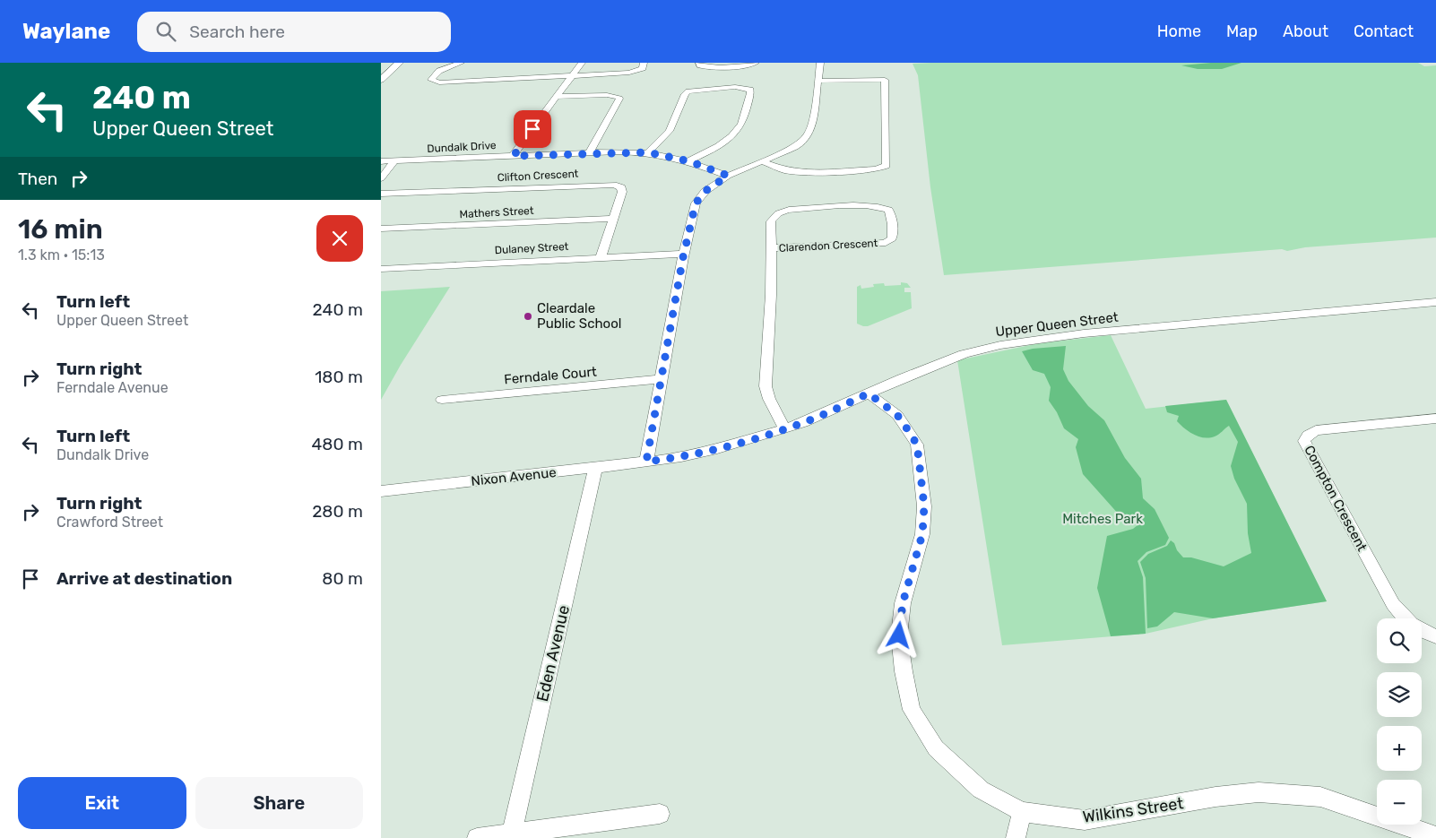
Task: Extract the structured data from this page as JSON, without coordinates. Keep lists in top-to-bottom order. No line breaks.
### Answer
{"streets":{"street":["Dundalk Drive","Clifton Crescent","Mathers Street","Clarendon Crescent","Dulaney Street","Upper Queen Street","Ferndale Court","Nixon Avenue","Compton Crescent","Eden Avenue","Wilkins Street"]},"crossings":[["Clifton Crescent","Mathers Street"],["Clifton Crescent","Dulaney Street"],["Clarendon Crescent","Upper Queen Street"],["Upper Queen Street","Nixon Avenue"],["Upper Queen Street","Wilkins Street"],["Nixon Avenue","Eden Avenue"]],"parks":["Mitches Park"],"places":["Cleardale Public School"],"page":{"header":"Waylane","search":"Search here","nav":["Home","Map","About","Contact"],"turn":["240 m","Upper Queen Street"],"then":"Then","heading":["16 min","1.3 km · 15:13"],"list":[{"name":"Turn left","note":"Upper Queen Street","value":"240 m"},{"name":"Turn right","note":"Ferndale Avenue","value":"180 m"},{"name":"Turn left","note":"Dundalk Drive","value":"480 m"},{"name":"Turn right","note":"Crawford Street","value":"280 m"},{"name":"Arrive at destination","value":"80 m"}],"map_buttons":["+","−"],"buttons":["Exit","Share"]}}
